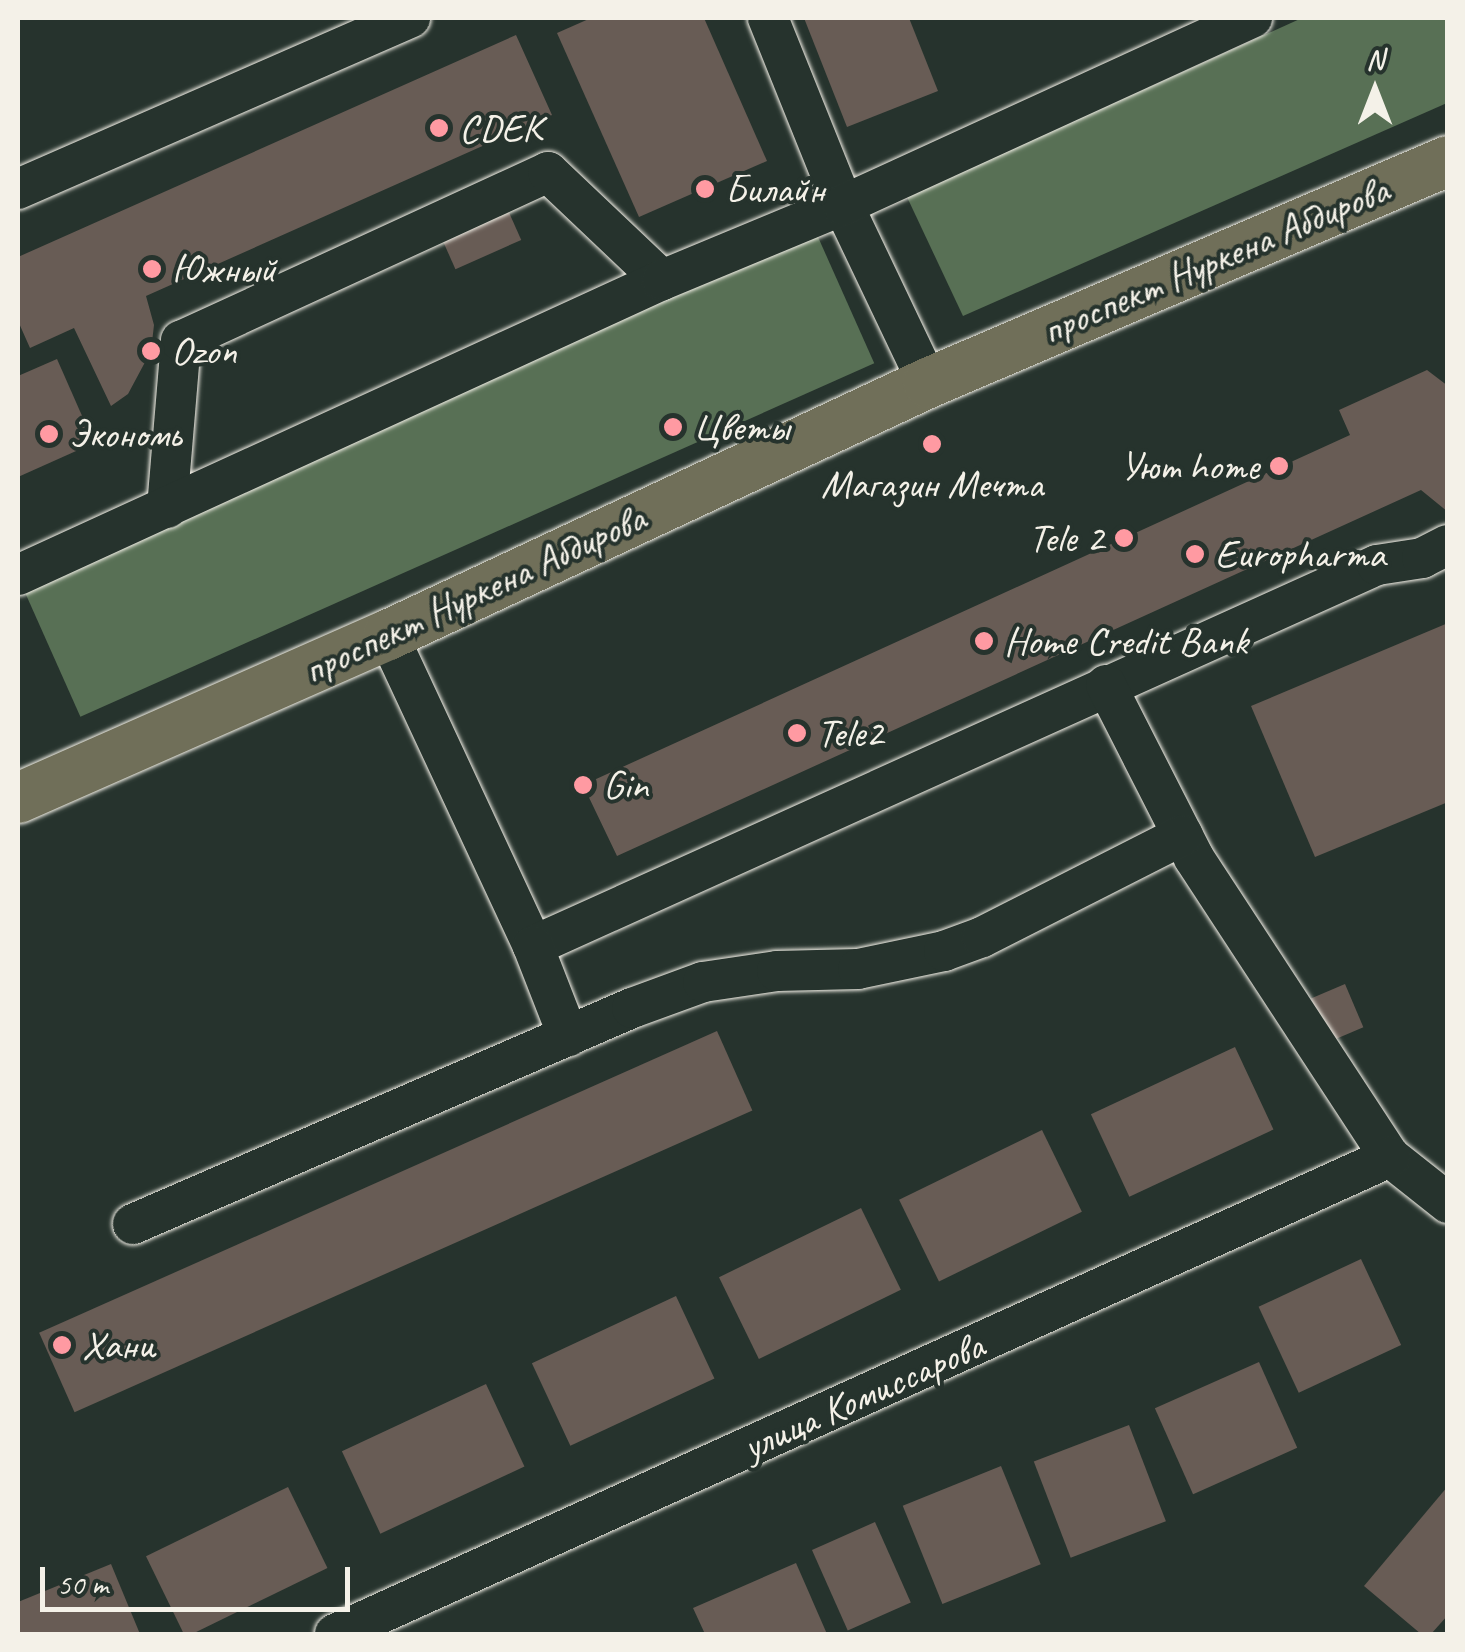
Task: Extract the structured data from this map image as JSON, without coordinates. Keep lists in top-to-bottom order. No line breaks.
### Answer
{"streets":{"main road":["проспект Нуркена Абдирова"],"street":["улица Комиссарова"]},"places":["CDEK","Билайн","Южный","Ozon","Цветы","Экономь","Магазин Мечта","Уют home","Tele 2","Europharma","Home Credit Bank","Tele2","Gin","Хани"],"scale_bar":"50 m","north":"top"}
